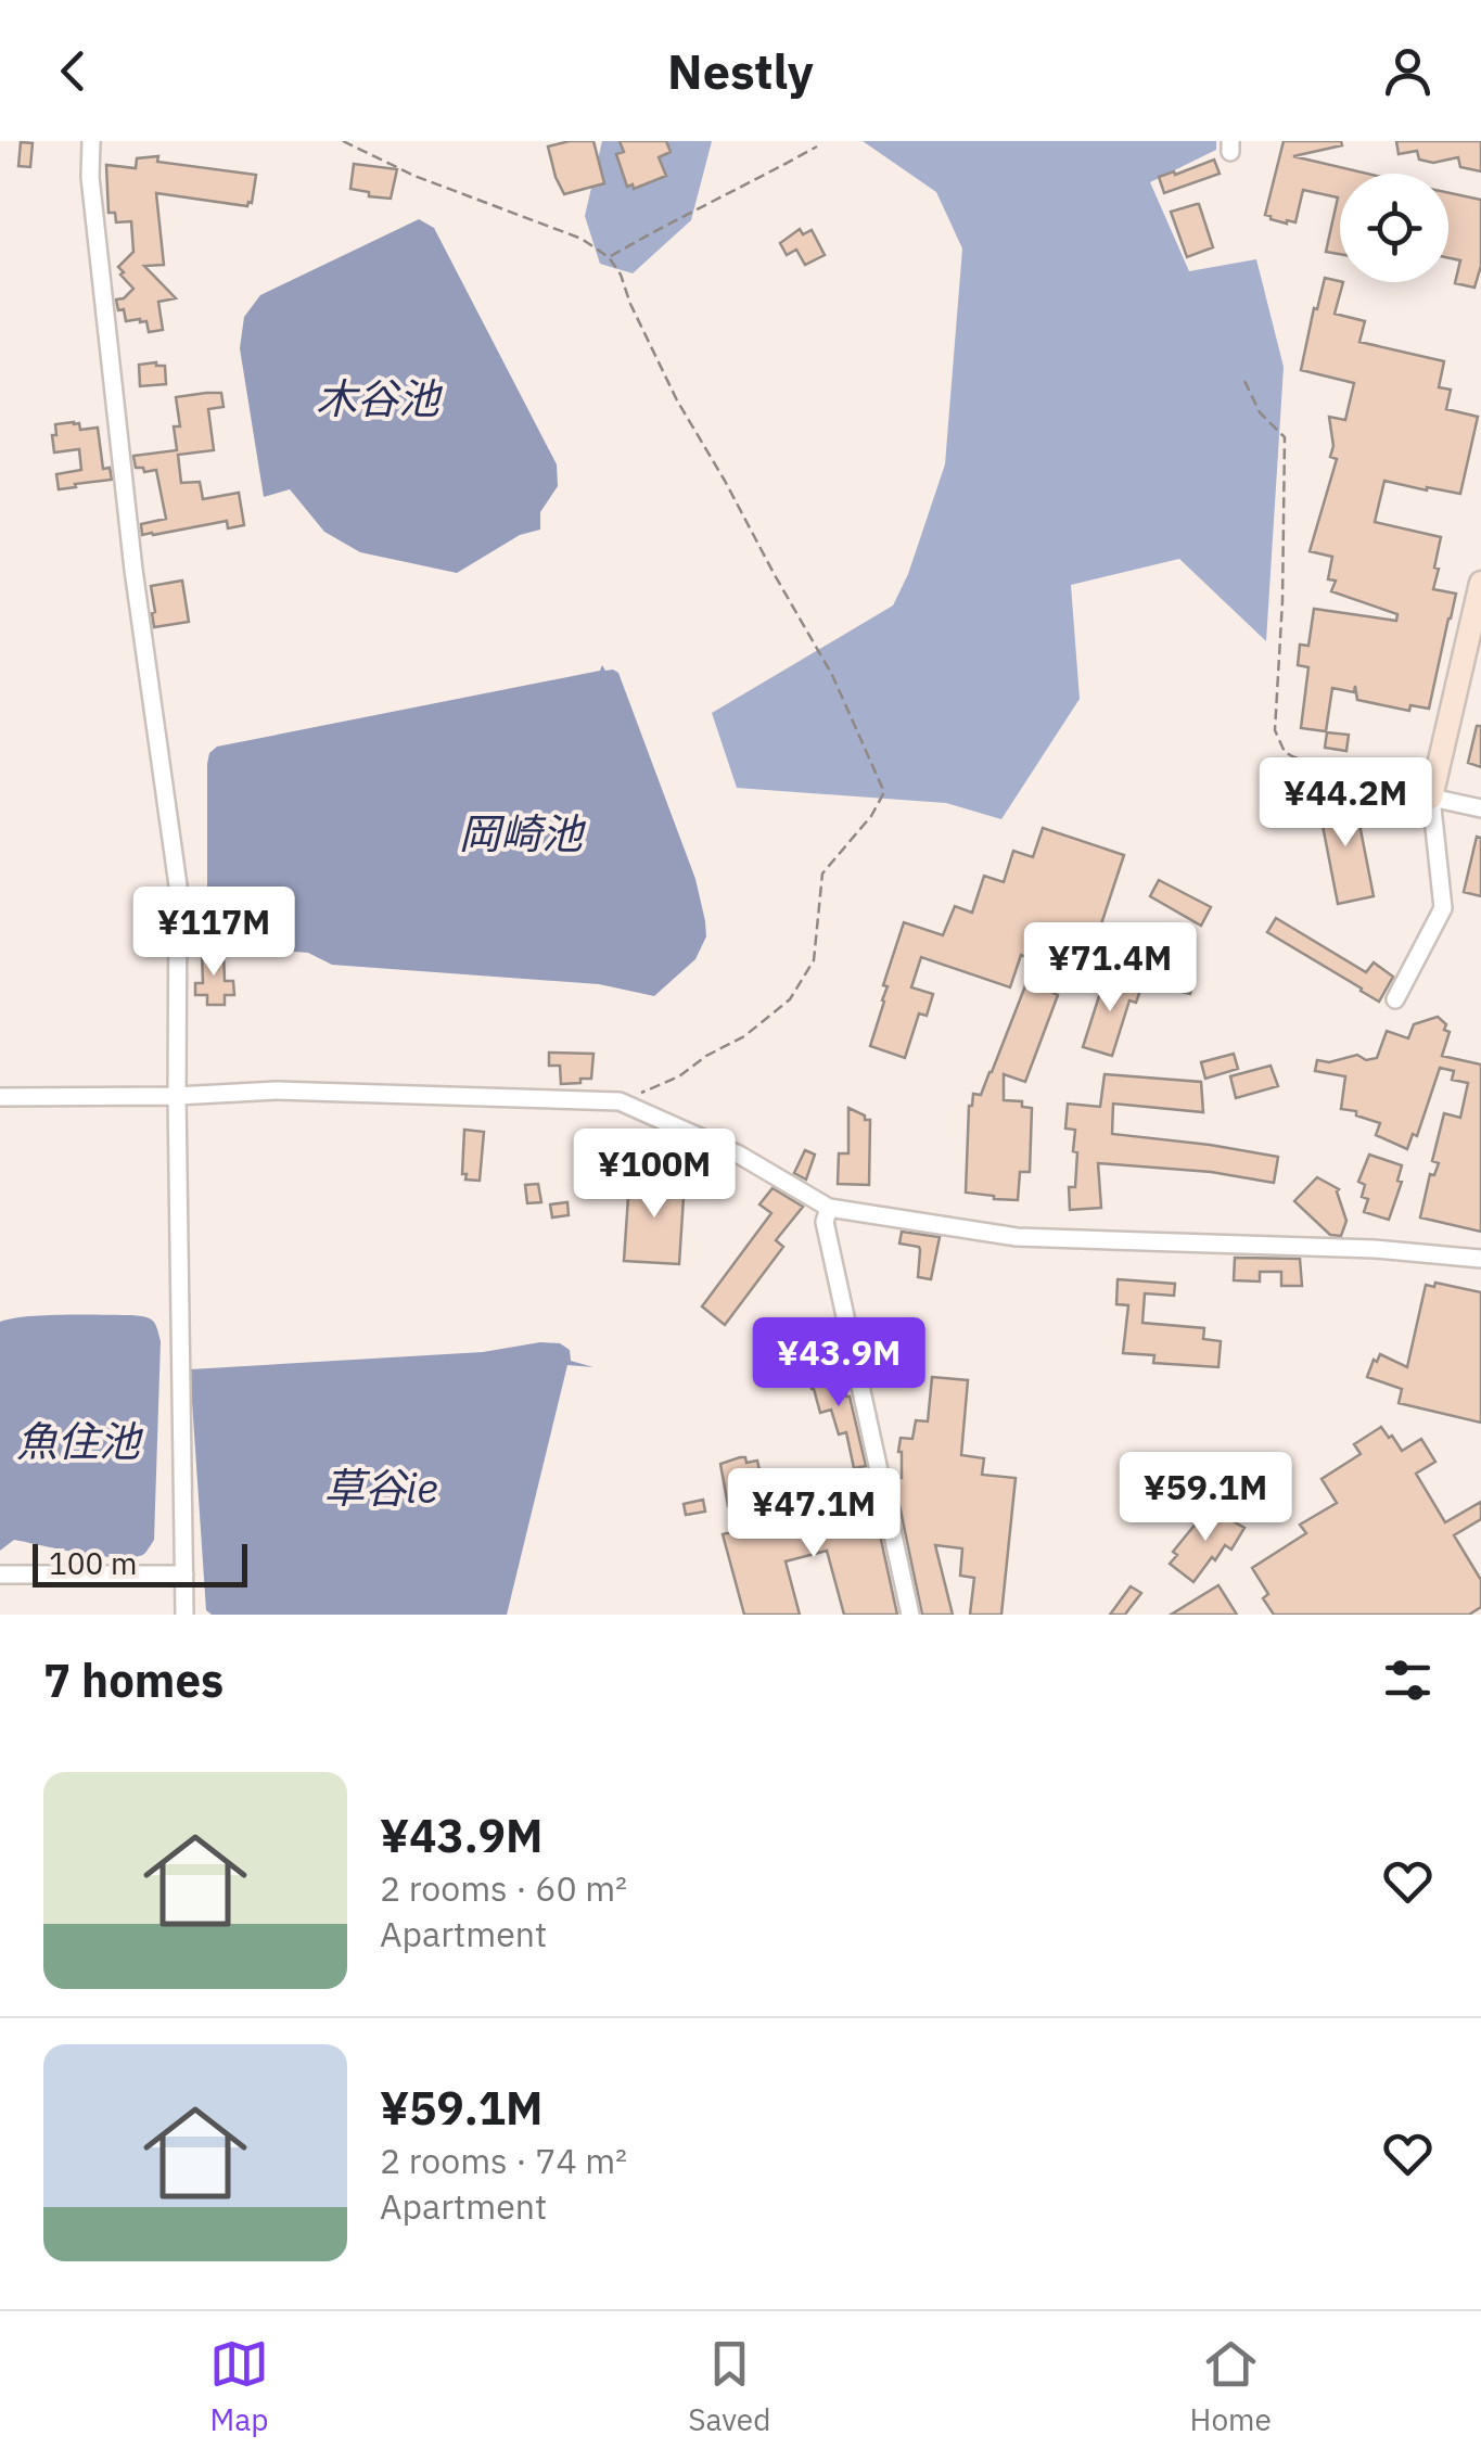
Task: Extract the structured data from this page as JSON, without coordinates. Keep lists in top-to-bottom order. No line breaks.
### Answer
{"water":["木谷池","岡崎池","魚住池","草谷ie"],"scale_bar":"100 m","page":{"header":"Nestly","price":["¥44.2M","¥117M","¥71.4M","¥100M","¥43.9M","¥59.1M","¥47.1M"],"scale":"100 m","heading":"7 homes","list":[{"name":"¥43.9M","note":"2 rooms · 60 m² · Apartment"},{"name":"¥59.1M","note":"2 rooms · 74 m² · Apartment"}],"tabs":["Map","Saved","Home"]}}
